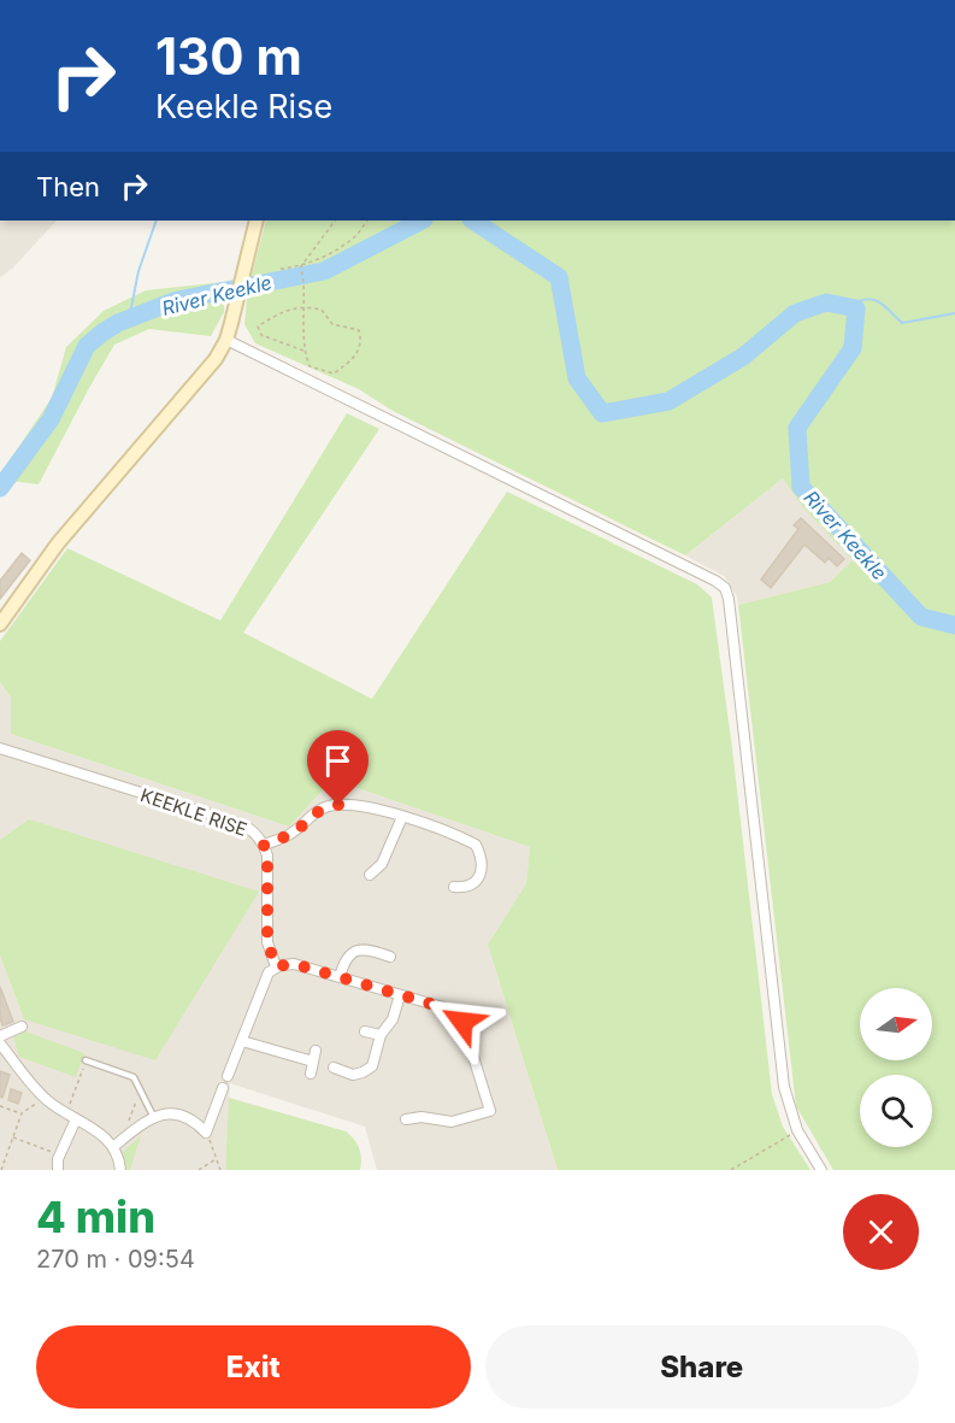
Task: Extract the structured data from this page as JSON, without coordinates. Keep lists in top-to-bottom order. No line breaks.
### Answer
{"streets":{"street":["KEEKLE RISE"]},"water":["River Keekle"],"north":"right","page":{"turn":["130 m","Keekle Rise"],"then":"Then","heading":["4 min","270 m · 09:54"],"buttons":["Exit","Share"]}}
